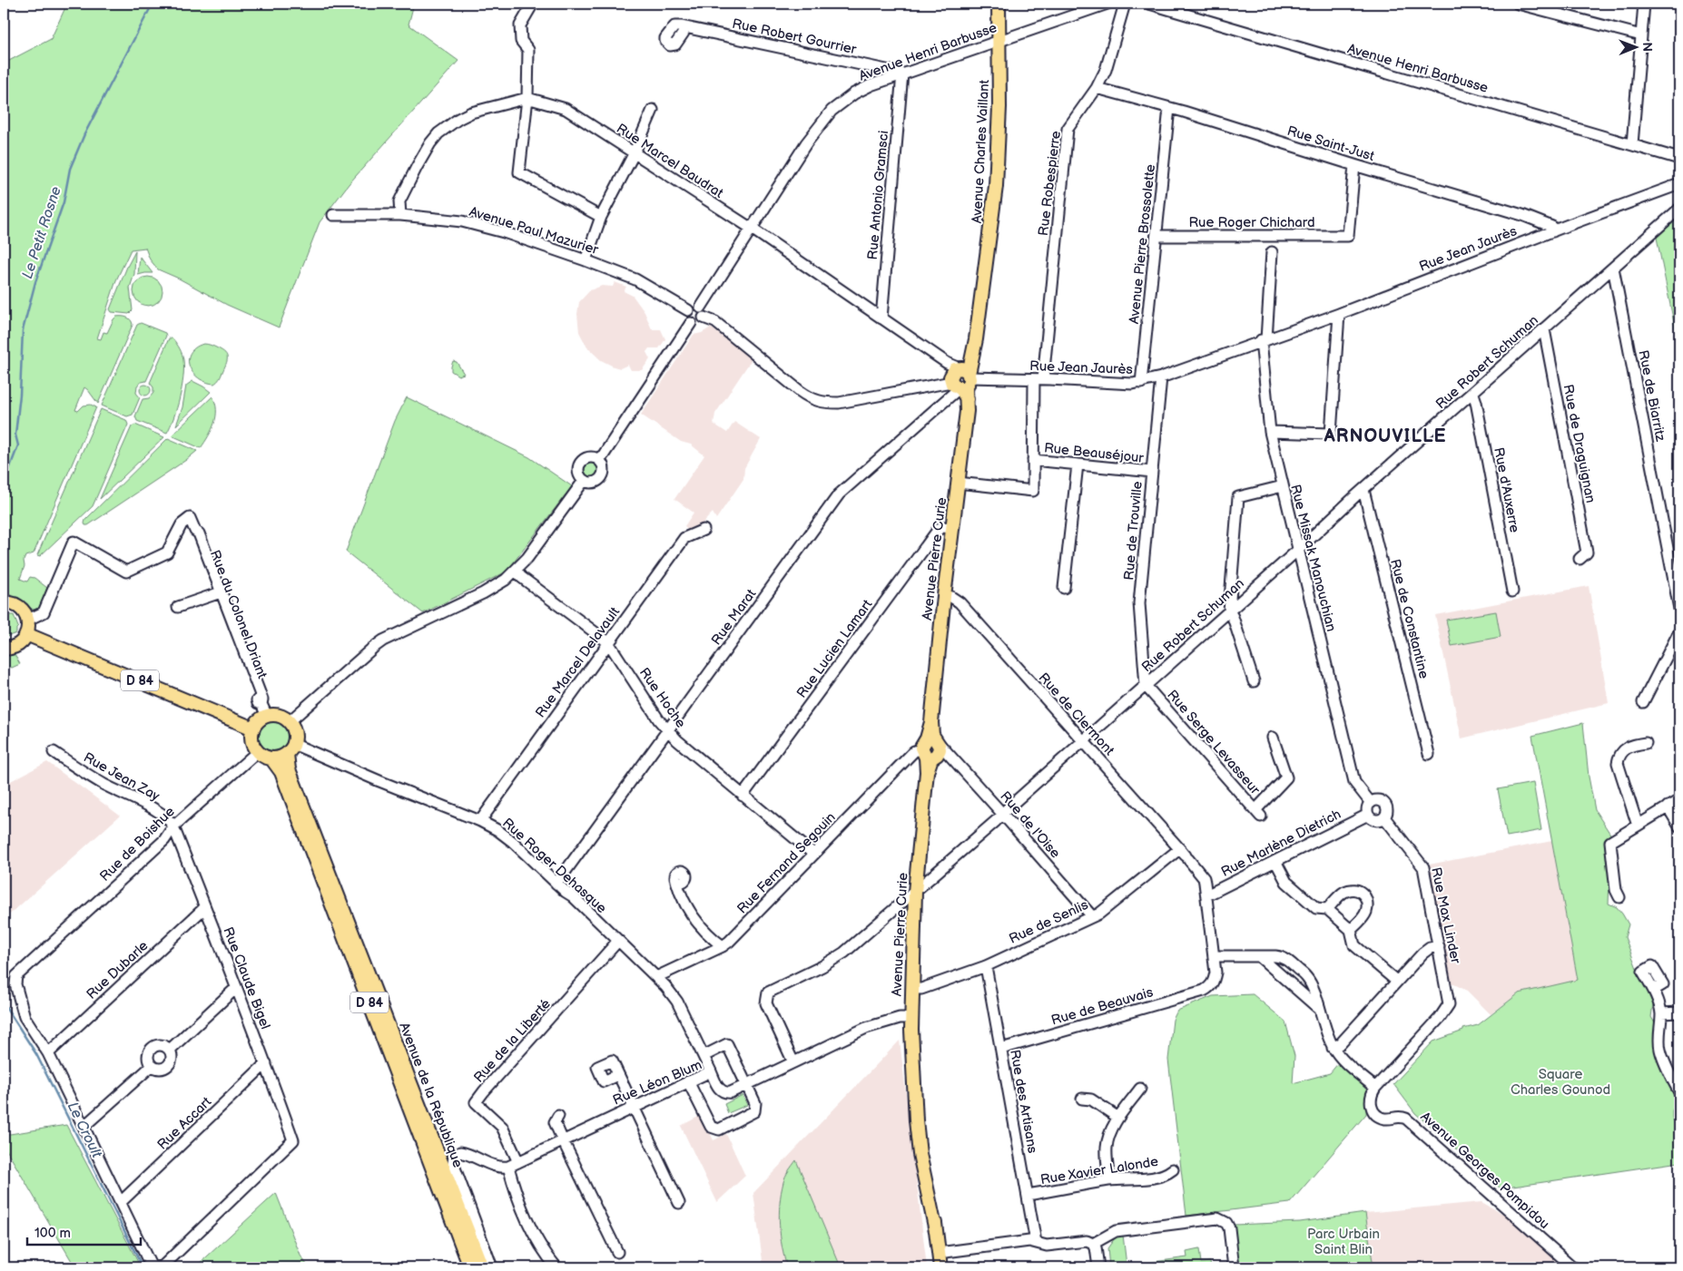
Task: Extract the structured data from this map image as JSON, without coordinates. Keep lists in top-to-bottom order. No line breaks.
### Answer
{"streets":{"main road":["Avenue Charles Vaillant","Avenue Pierre Curie","D 84","Avenue de la République"],"street":["Rue Robert Gourrier","Avenue Henri Barbusse","Rue Saint-Just","Rue Marcel Baudrat","Rue Robespierre","Rue Antonio Gramsci","Rue Roger Chichard","Avenue Paul Mazurier","Avenue Pierre Brossolette","Rue Jean Jaurès","Rue Robert Schuman","Rue de Biarritz","Rue de Draguignan","Rue Beauséjour","Rue d'Auxerre","Rue de Trouville","Rue Missak Manouchian","Rue du Colonel Driant","Rue Marat","Rue de Constantine","Rue Lucien Lamart","Rue Marcel Delavault","Rue Hoche","Rue de Clermont","Rue Serge Levasseur","Rue Jean Zay","Rue de l'Oise","Rue Marlène Dietrich","Rue de Boishue","Rue Fernand Segouin","Rue Roger Dehasque","Rue Max Linder","Rue de Senlis","Rue Dubarle","Rue Claude Bigel","Rue de Beauvais","Rue de la Liberté","Rue Léon Blum","Rue des Artisans","Rue Accart","Rue Xavier Lalonde","Avenue Georges Pompidou"]},"crossings":[["Rue Robert Gourrier","Avenue Henri Barbusse"],["Rue Robert Gourrier","Rue Antonio Gramsci"],["Avenue Henri Barbusse","Avenue Charles Vaillant"],["Avenue Henri Barbusse","Rue Marcel Baudrat"],["Avenue Henri Barbusse","Rue Antonio Gramsci"],["Avenue Henri Barbusse","Avenue Paul Mazurier"],["Avenue Henri Barbusse","Rue Jean Jaurès"],["Rue Saint-Just","Rue Robespierre"],["Rue Saint-Just","Rue Roger Chichard"],["Rue Saint-Just","Avenue Pierre Brossolette"],["Rue Saint-Just","Rue Jean Jaurès"],["Avenue Charles Vaillant","Rue Marcel Baudrat"],["Avenue Charles Vaillant","Rue Jean Jaurès"],["Avenue Charles Vaillant","Avenue Pierre Curie"],["Avenue Charles Vaillant","Rue Marat"],["Rue Marcel Baudrat","Rue Antonio Gramsci"],["Rue Marcel Baudrat","Rue Jean Jaurès"],["Rue Marcel Baudrat","Avenue Pierre Curie"],["Rue Marcel Baudrat","Rue Marat"],["Rue Robespierre","Rue Jean Jaurès"],["Rue Robespierre","Rue Beauséjour"],["Rue Robespierre","Avenue Pierre Curie"],["Rue Roger Chichard","Avenue Pierre Brossolette"],["Avenue Paul Mazurier","Rue Jean Jaurès"],["Avenue Pierre Brossolette","Rue Jean Jaurès"],["Rue Jean Jaurès","Rue de Trouville"],["Rue Jean Jaurès","Rue Missak Manouchian"],["Rue Jean Jaurès","Avenue Pierre Curie"],["Rue Jean Jaurès","Rue Marat"],["Rue Robert Schuman","Rue de Biarritz"],["Rue Robert Schuman","Rue de Draguignan"],["Rue Robert Schuman","Rue d'Auxerre"],["Rue Robert Schuman","Rue de Trouville"],["Rue Robert Schuman","Rue Missak Manouchian"],["Rue Robert Schuman","Avenue Pierre Curie"],["Rue Robert Schuman","Rue de Constantine"],["Rue Robert Schuman","Rue de Clermont"],["Rue Robert Schuman","Rue Serge Levasseur"],["Rue Robert Schuman","Rue de l'Oise"],["Rue Robert Schuman","Rue Léon Blum"],["Rue Beauséjour","Rue de Trouville"],["Rue de Trouville","Rue Serge Levasseur"],["Rue Missak Manouchian","Rue Marlène Dietrich"],["Rue Missak Manouchian","Rue Max Linder"],["Avenue Pierre Curie","Rue Marat"],["Avenue Pierre Curie","Rue Lucien Lamart"],["Avenue Pierre Curie","Rue de Clermont"],["Avenue Pierre Curie","Rue de l'Oise"],["Avenue Pierre Curie","Rue Fernand Segouin"],["Avenue Pierre Curie","Rue de Senlis"],["Avenue Pierre Curie","Rue Léon Blum"],["Rue du Colonel Driant","D 84"],["Rue du Colonel Driant","Rue de Boishue"],["Rue du Colonel Driant","Rue Roger Dehasque"],["Rue du Colonel Driant","Avenue de la République"],["Rue Marat","Rue Hoche"],["Rue Marat","Rue Roger Dehasque"],["Rue Lucien Lamart","Rue Hoche"],["Rue Marcel Delavault","Rue Hoche"],["Rue Marcel Delavault","Rue Roger Dehasque"],["D 84","Rue de Boishue"],["D 84","Rue Roger Dehasque"],["D 84","Avenue de la République"],["Rue Hoche","Rue Fernand Segouin"],["Rue de Clermont","Rue Marlène Dietrich"],["Rue de Clermont","Rue de Senlis"],["Rue de Clermont","Rue de Beauvais"],["Rue Jean Zay","Rue de Boishue"],["Rue Jean Zay","Rue Claude Bigel"],["Rue de l'Oise","Rue Fernand Segouin"],["Rue de l'Oise","Rue de Senlis"],["Rue Marlène Dietrich","Rue Max Linder"],["Rue de Boishue","Rue Roger Dehasque"],["Rue de Boishue","Rue Dubarle"],["Rue de Boishue","Rue Claude Bigel"],["Rue de Boishue","Avenue de la République"],["Rue Fernand Segouin","Rue Roger Dehasque"],["Rue Roger Dehasque","Rue de la Liberté"],["Rue Roger Dehasque","Rue Léon Blum"],["Rue Roger Dehasque","Avenue de la République"],["Rue Max Linder","Avenue Georges Pompidou"],["Rue de Senlis","Rue des Artisans"],["Rue Dubarle","Rue Claude Bigel"],["Rue Claude Bigel","Rue Accart"],["Rue de Beauvais","Rue des Artisans"],["Rue de la Liberté","Rue Léon Blum"],["Rue des Artisans","Rue Xavier Lalonde"]],"districts":["ARNOUVILLE"],"water":["Le Petit Rosne","Le Croult"],"parks":["Square Charles Gounod","Parc Urbain Saint Blin"],"scale_bar":"100 m","north":"right"}
